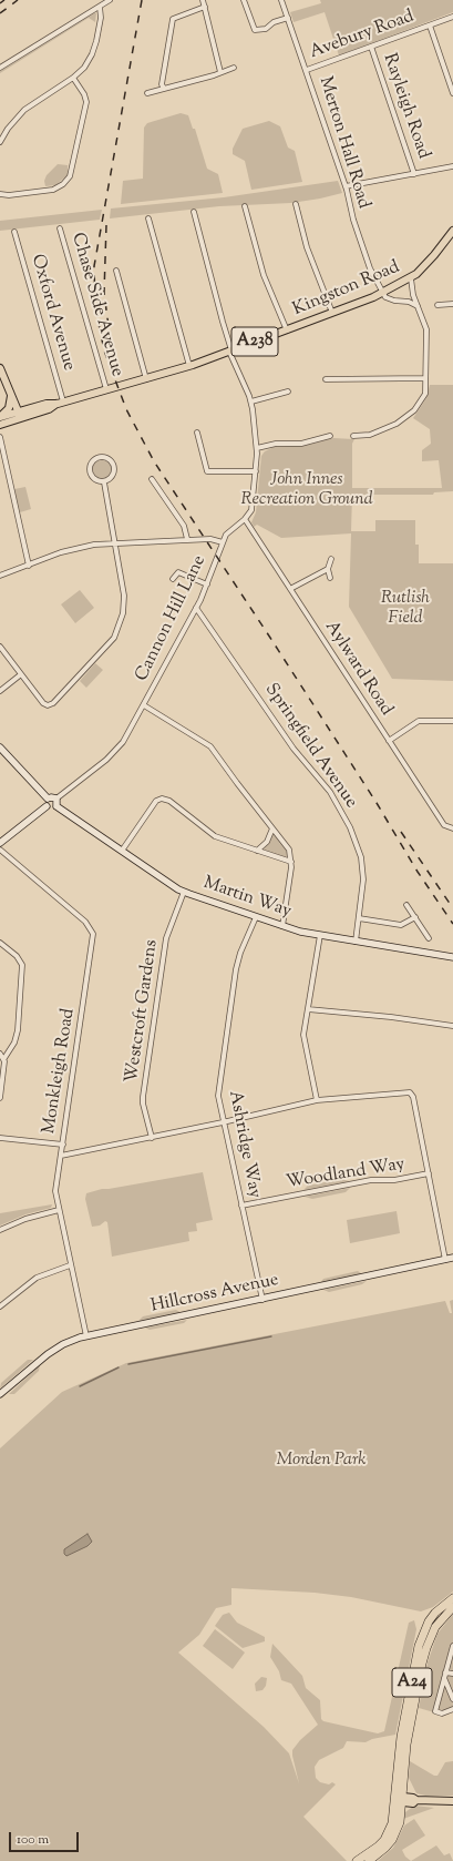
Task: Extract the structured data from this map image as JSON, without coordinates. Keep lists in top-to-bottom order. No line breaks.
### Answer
{"streets":{"highway":["A24"],"main road":["Kingston Road","A238","Martin Way","Hillcross Avenue"],"street":["Avebury Road","Rayleigh Road","Merton Hall Road","Chase Side Avenue","Oxford Avenue","Cannon Hill Lane","Aylward Road","Springfield Avenue","Westcroft Gardens","Monkleigh Road","Ashridge Way","Woodland Way"]},"crossings":[["Avebury Road","Rayleigh Road"],["Avebury Road","Merton Hall Road"],["Merton Hall Road","Kingston Road"],["Kingston Road","Chase Side Avenue"],["Kingston Road","Oxford Avenue"],["Kingston Road","Cannon Hill Lane"],["Cannon Hill Lane","Aylward Road"],["Cannon Hill Lane","Springfield Avenue"],["Cannon Hill Lane","Martin Way"],["Springfield Avenue","Martin Way"],["Martin Way","Westcroft Gardens"],["Martin Way","Ashridge Way"],["Monkleigh Road","Hillcross Avenue"],["Ashridge Way","Woodland Way"],["Ashridge Way","Hillcross Avenue"]],"parks":["John Innes Recreation Ground","Rutlish Field","Morden Park"],"scale_bar":"100 m"}
